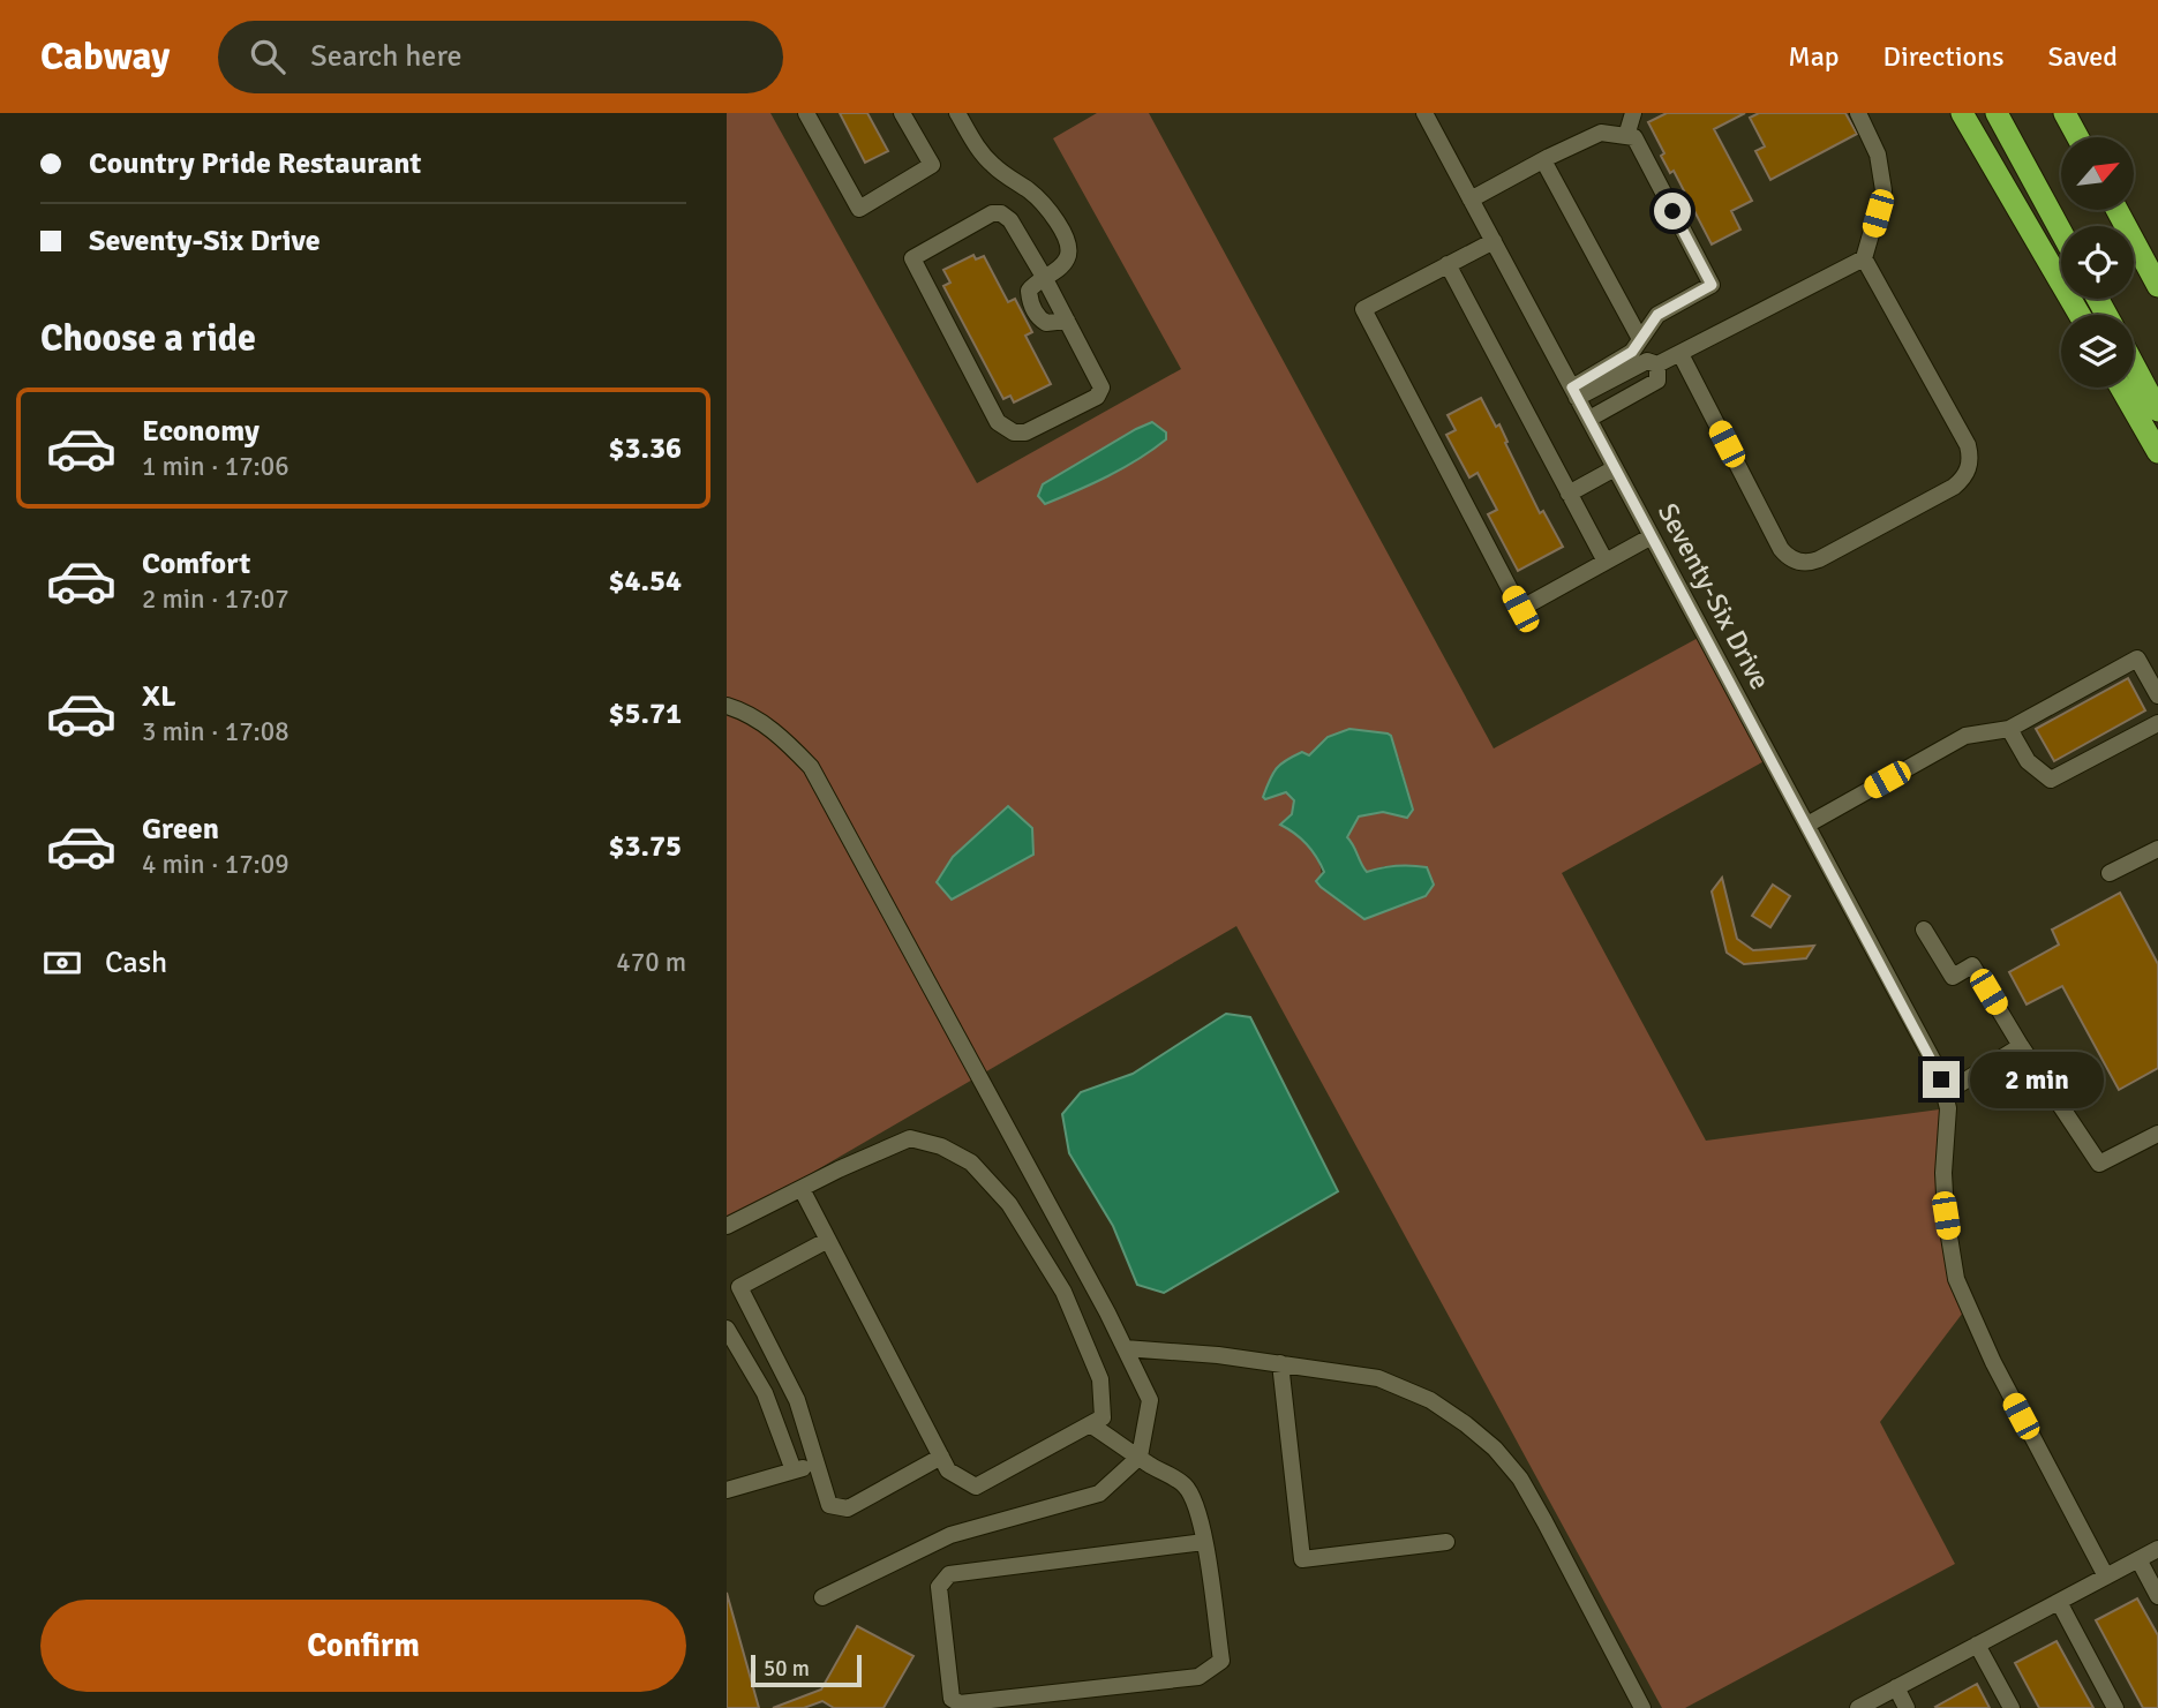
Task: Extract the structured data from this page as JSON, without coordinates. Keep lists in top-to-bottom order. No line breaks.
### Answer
{"streets":{"street":["Seventy-Six Drive"]},"scale_bar":"50 m","north":"top right","page":{"header":"Cabway","search":"Search here","nav":["Map","Directions","Saved"],"banner":["Country Pride Restaurant","Seventy-Six Drive"],"heading":"Choose a ride","list":[{"name":"Economy","note":"1 min · 17:06","value":"$3.36"},{"name":"Comfort","note":"2 min · 17:07","value":"$4.54"},{"name":"XL","note":"3 min · 17:08","value":"$5.71"},{"name":"Green","note":"4 min · 17:09","value":"$3.75"}],"pay":["Cash","470 m"],"bubble":"2 min","buttons":"Confirm","scale":"50 m"}}
